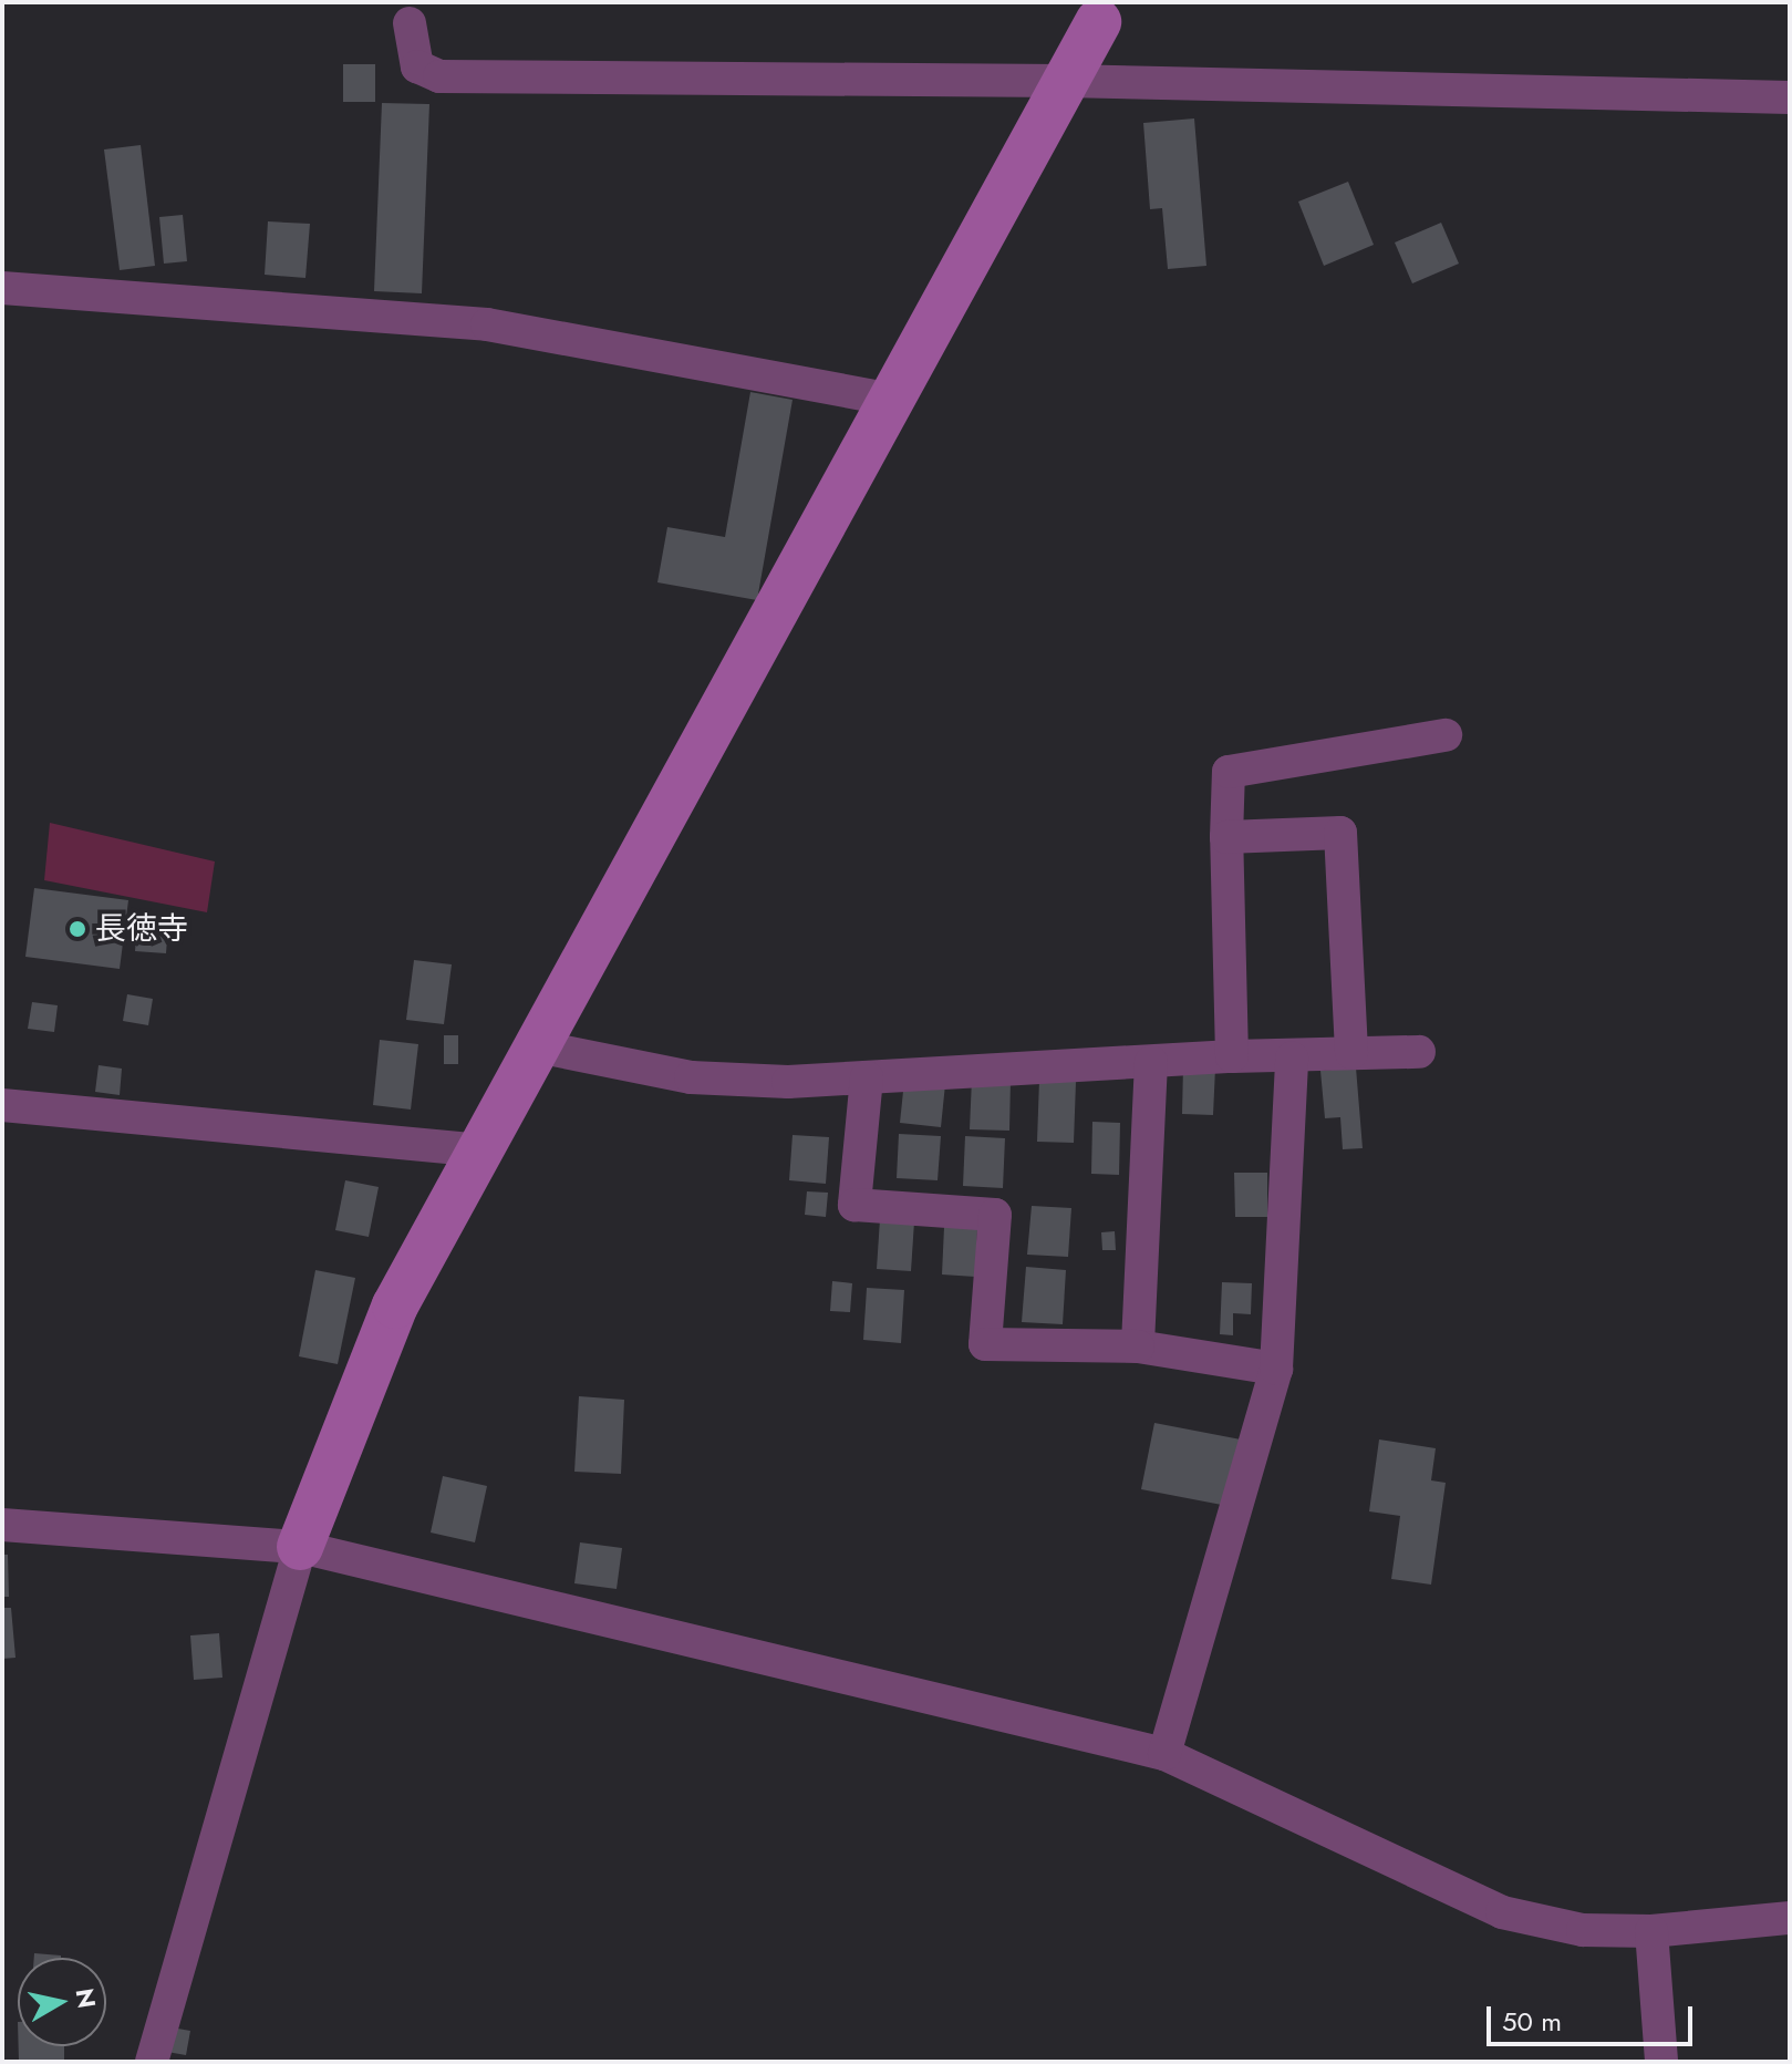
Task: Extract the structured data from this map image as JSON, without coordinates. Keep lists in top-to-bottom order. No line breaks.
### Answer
{"places":["長徳寺"],"scale_bar":"50 m","north":"right"}
